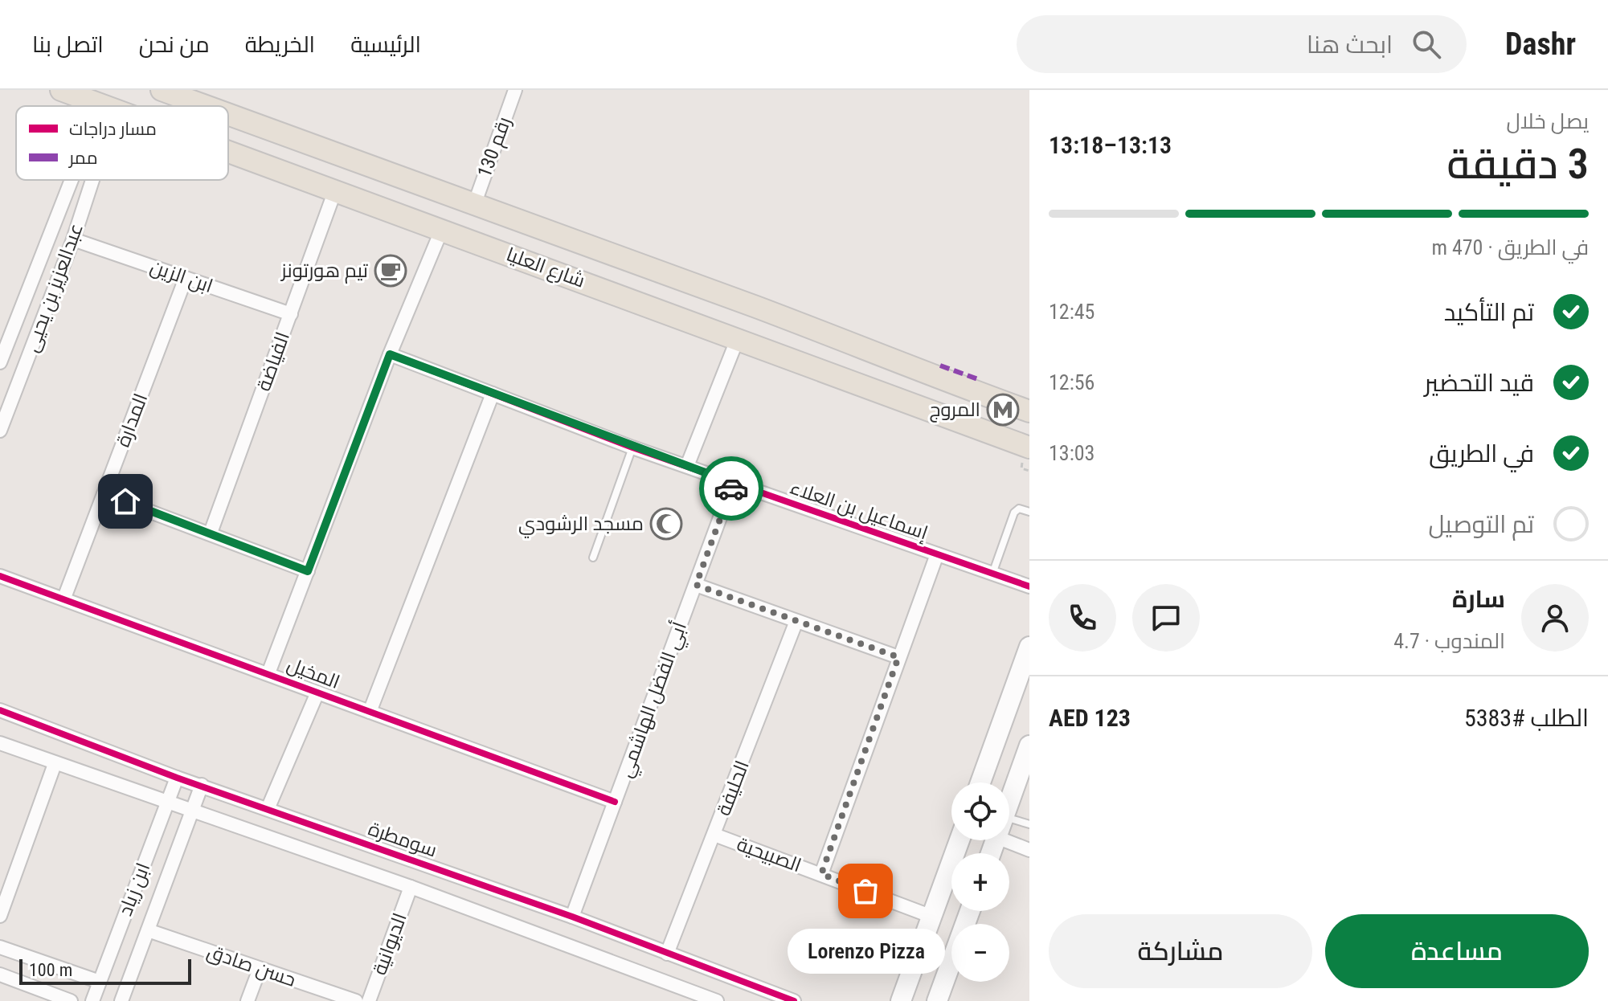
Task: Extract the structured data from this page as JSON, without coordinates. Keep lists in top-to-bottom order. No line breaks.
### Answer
{"streets":{"main road":["شارع العليا"],"street":["رقم 130","ابن الزين","عبدالعزيز بن يحيى","الفياضة","المدارة","إسماعيل بن العلاء","المخيل","أبي الفضل الهاشمي","الحليفة","سومطرة","الصبيحية","ابن زياد","الديوانية","حسن صادق"]},"crossings":[["رقم 130","شارع العليا"],["شارع العليا","عبدالعزيز بن يحيى"],["شارع العليا","الفياضة"],["ابن الزين","عبدالعزيز بن يحيى"],["ابن الزين","الفياضة"],["ابن الزين","المدارة"],["المدارة","المخيل"],["إسماعيل بن العلاء","أبي الفضل الهاشمي"],["المخيل","أبي الفضل الهاشمي"],["أبي الفضل الهاشمي","سومطرة"],["الحليفة","سومطرة"],["الحليفة","الصبيحية"],["سومطرة","ابن زياد"],["ابن زياد","حسن صادق"]],"places":{"cafe":["تيم هورتونز"],"metro station":["المروج"],"mosque":["مسجد الرشودي"],"other":["Lorenzo Pizza"]},"legend":["مسار دراجات","ممر"],"scale_bar":"100 m","page":{"header":"Dashr","search":"ابحث هنا","nav":["الرئيسية","الخريطة","من نحن","اتصل بنا"],"heading":["3 دقيقة","يصل خلال","13:13–13:18"],"panel":["سارة","المندوب · 4.7","الطلب #5383","AED 123"],"bar":"في الطريق · 470 m","list":[["تم التأكيد","12:45"],["قيد التحضير","12:56"],["في الطريق","13:03"],"تم التوصيل"],"map_buttons":["+","−"],"buttons":["مساعدة","مشاركة"],"bubble":"Lorenzo Pizza","scale":"100 m"}}
